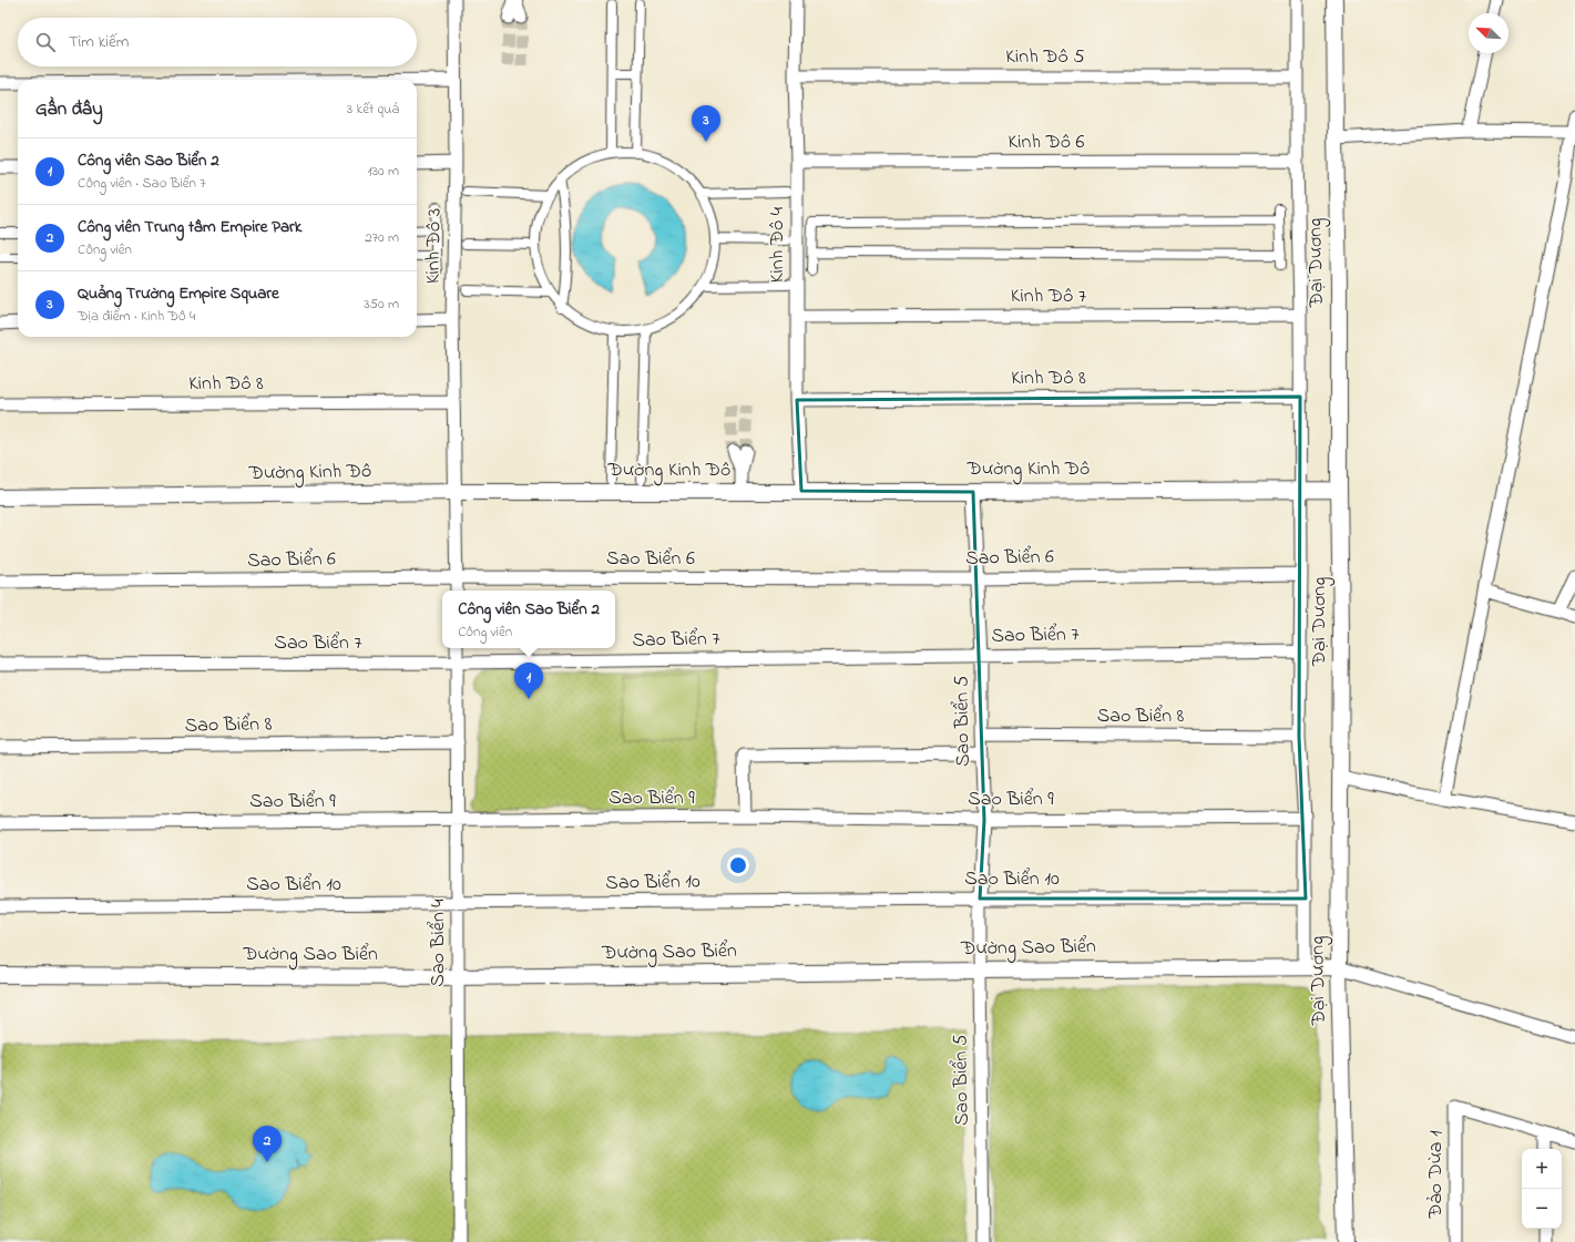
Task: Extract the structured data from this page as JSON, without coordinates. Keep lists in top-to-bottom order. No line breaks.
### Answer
{"streets":{"street":["Kinh Đô 5","Kinh Đô 6","Kinh Đô 4","Kinh Đô 3","Đại Dương","Kinh Đô 7","Kinh Đô 8","Đường Kinh Đô","Sao Biển 6","Sao Biển 7","Sao Biển 8","Sao Biển 5","Sao Biển 9","Sao Biển 10","Sao Biển 4","Đường Sao Biển","Đảo Dừa 1"]},"crossings":[["Kinh Đô 5","Kinh Đô 4"],["Kinh Đô 6","Kinh Đô 4"],["Kinh Đô 4","Kinh Đô 7"],["Kinh Đô 4","Kinh Đô 8"],["Kinh Đô 4","Đường Kinh Đô"],["Kinh Đô 3","Kinh Đô 8"],["Kinh Đô 3","Đường Kinh Đô"],["Đại Dương","Đường Kinh Đô"],["Đại Dương","Đường Sao Biển"],["Đường Kinh Đô","Sao Biển 5"],["Sao Biển 6","Sao Biển 5"],["Sao Biển 7","Sao Biển 5"],["Sao Biển 7","Sao Biển 4"],["Sao Biển 8","Sao Biển 5"],["Sao Biển 8","Sao Biển 4"],["Sao Biển 5","Sao Biển 9"],["Sao Biển 5","Sao Biển 10"],["Sao Biển 5","Đường Sao Biển"],["Sao Biển 9","Sao Biển 4"],["Sao Biển 10","Sao Biển 4"],["Sao Biển 4","Đường Sao Biển"]],"north":"top left","page":{"search":"Tìm kiếm","heading":["Gần đây","3 kết quả"],"pins":["3","1","2"],"list":[{"mark":"1","name":"Công viên Sao Biển 2","note":"Công viên · Sao Biển 7","value":"130 m"},{"mark":"2","name":"Công viên Trung tâm Empire Park","note":"Công viên","value":"270 m"},{"mark":"3","name":"Quảng Trường Empire Square","note":"Địa điểm · Kinh Đô 4","value":"350 m"}],"popup":["Công viên Sao Biển 2","Công viên"],"map_buttons":["+","−"]}}
